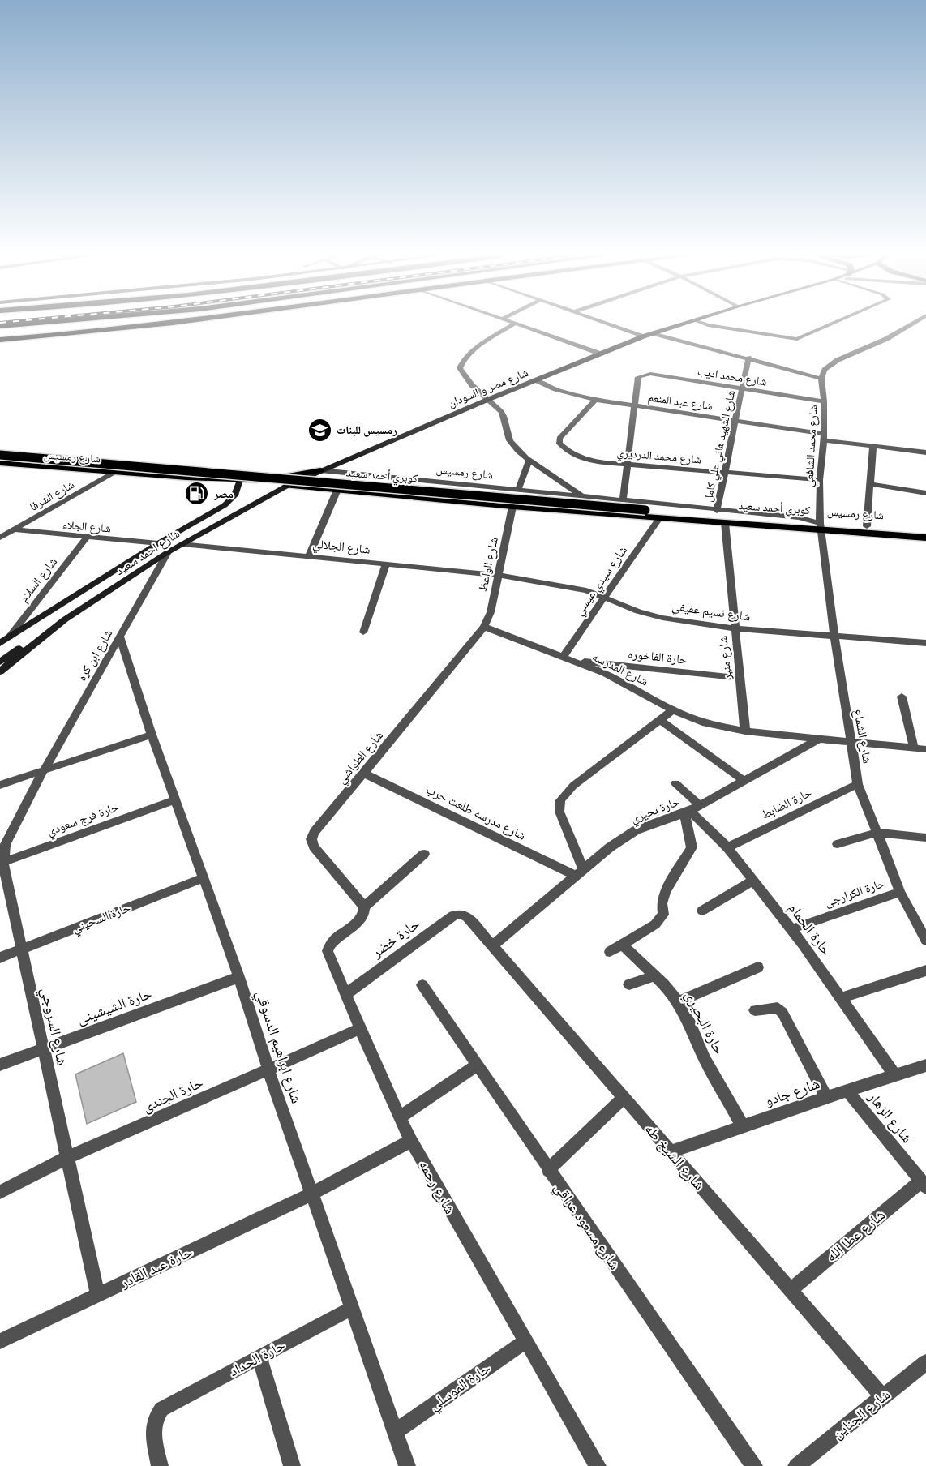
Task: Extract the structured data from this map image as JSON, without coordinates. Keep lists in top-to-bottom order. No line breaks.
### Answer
{"streets":{"main road":["شارع مصر و السودان","شارع رمسيس","كوبري أحمد سعيد","شارع احمد سعيد"],"street":["شارع محمد اديب","شارع عبد المنعم","شارع الشهيد هاني علي كامل","شارع محمد الشافعي","شارع محمد الدرديري","شارع الشرفا","شارع الجلاء","شارع الجلالي","شارع الواعظ","شارع السلام","شارع سيدي عيسي","شارع نسيم عفيفي","شارع ابن كره","حارة الفاخوره","شارع منير","شارع المدرسه","شارع الشماع","شارع الطواشي","حارة الضابط","حارة بحيري","شارع مدرسه طلعت حرب","حارة فرج سعودي","حارة الكرارجى","حارة السحيني","حارة الحمام","حارة خضر","حارة الشيشينى","حارة البحيري","شارع السروجي","شارع ابراهيم الدسوقي","شارع جادو","حارة الجندى","شارع الزهار","شارع الشيخ طه","شارع رحمه","شارع مسعود عراقي","شارع عطا الله","حارة عبد القادر","حارة الحداد","حارة الموسلي","شارع الجناين"]},"crossings":[["شارع محمد اديب","شارع عبد المنعم"],["شارع محمد اديب","شارع الشهيد هاني علي كامل"],["شارع محمد اديب","شارع محمد الشافعي"],["شارع مصر و السودان","شارع عبد المنعم"],["شارع مصر و السودان","شارع رمسيس"],["شارع مصر و السودان","شارع احمد سعيد"],["شارع عبد المنعم","شارع الشهيد هاني علي كامل"],["شارع عبد المنعم","شارع محمد الشافعي"],["شارع عبد المنعم","شارع محمد الدرديري"],["شارع الشهيد هاني علي كامل","شارع محمد الدرديري"],["شارع الشهيد هاني علي كامل","شارع رمسيس"],["شارع محمد الشافعي","شارع محمد الدرديري"],["شارع محمد الشافعي","شارع رمسيس"],["شارع محمد الشافعي","كوبري أحمد سعيد"],["شارع محمد الشافعي","شارع الشماع"],["شارع رمسيس","كوبري أحمد سعيد"],["شارع رمسيس","شارع الشرفا"],["شارع رمسيس","شارع احمد سعيد"],["شارع رمسيس","شارع الواعظ"],["شارع رمسيس","شارع سيدي عيسي"],["شارع رمسيس","شارع منير"],["شارع رمسيس","شارع الشماع"],["كوبري أحمد سعيد","شارع الشماع"],["شارع الشرفا","شارع الجلاء"],["شارع الجلاء","شارع احمد سعيد"],["شارع الجلاء","شارع السلام"],["شارع الجلالي","شارع احمد سعيد"],["شارع الجلالي","شارع الواعظ"],["شارع الجلالي","شارع نسيم عفيفي"],["شارع احمد سعيد","شارع السلام"],["شارع احمد سعيد","شارع ابن كره"],["شارع الواعظ","شارع نسيم عفيفي"],["شارع الواعظ","شارع المدرسه"],["شارع الواعظ","شارع الطواشي"],["شارع سيدي عيسي","شارع نسيم عفيفي"],["شارع سيدي عيسي","شارع المدرسه"],["شارع نسيم عفيفي","شارع منير"],["شارع نسيم عفيفي","شارع الشماع"],["شارع ابن كره","شارع السروجي"],["شارع ابن كره","شارع ابراهيم الدسوقي"],["حارة الفاخوره","شارع منير"],["حارة الفاخوره","شارع المدرسه"],["شارع منير","شارع المدرسه"],["شارع المدرسه","شارع الشماع"],["شارع المدرسه","شارع الطواشي"],["شارع المدرسه","حارة بحيري"],["شارع الشماع","حارة الضابط"],["شارع الشماع","حارة الكرارجى"],["شارع الطواشي","شارع مدرسه طلعت حرب"],["شارع الطواشي","شارع رحمه"],["حارة الضابط","حارة الحمام"],["حارة بحيري","شارع مدرسه طلعت حرب"],["حارة بحيري","حارة الحمام"],["حارة بحيري","شارع الشيخ طه"],["حارة فرج سعودي","شارع السروجي"],["حارة فرج سعودي","شارع ابراهيم الدسوقي"],["حارة الكرارجى","حارة الحمام"],["حارة السحيني","شارع السروجي"],["حارة السحيني","شارع ابراهيم الدسوقي"],["حارة الحمام","شارع جادو"],["حارة خضر","شارع الشيخ طه"],["حارة خضر","شارع رحمه"],["حارة الشيشينى","شارع السروجي"],["حارة الشيشينى","شارع ابراهيم الدسوقي"],["حارة البحيري","شارع جادو"],["شارع السروجي","حارة الجندى"],["شارع السروجي","حارة عبد القادر"],["شارع ابراهيم الدسوقي","حارة الجندى"],["شارع ابراهيم الدسوقي","حارة عبد القادر"],["شارع ابراهيم الدسوقي","حارة الحداد"],["شارع ابراهيم الدسوقي","حارة الموسلي"],["شارع جادو","شارع الزهار"],["شارع جادو","شارع الشيخ طه"],["حارة الجندى","شارع رحمه"],["شارع الزهار","شارع عطا الله"],["شارع الشيخ طه","شارع عطا الله"],["شارع الشيخ طه","شارع الجناين"],["شارع رحمه","حارة عبد القادر"],["شارع رحمه","حارة الموسلي"]],"places":{"school or university":["رمسيس للبنات"],"fuel station":["مصر"]}}
